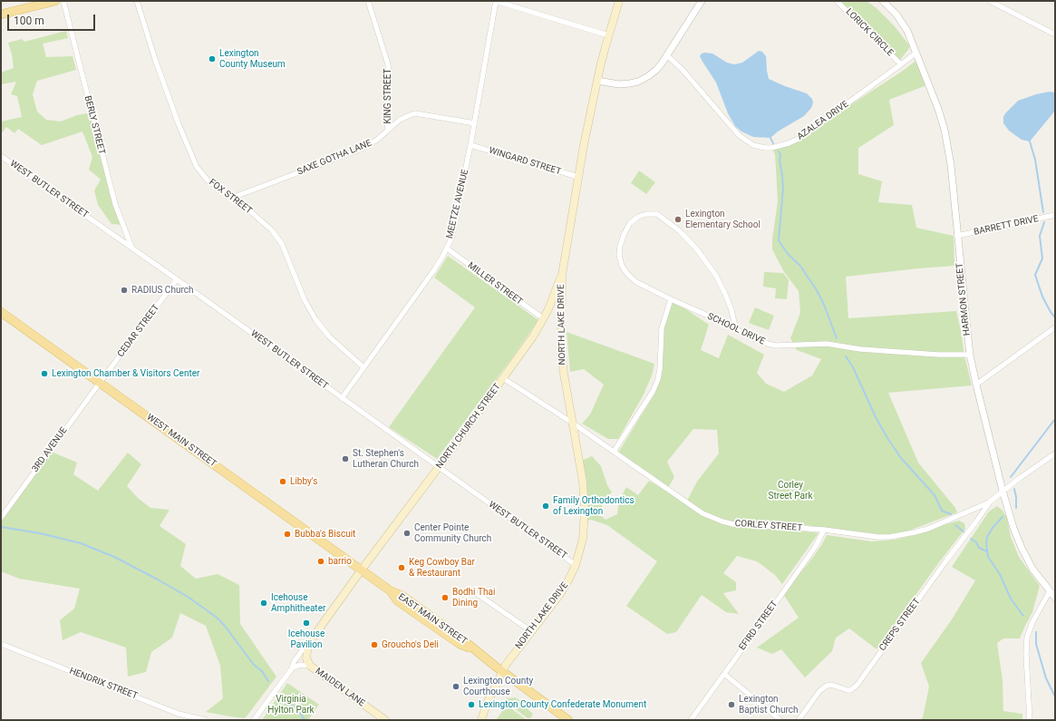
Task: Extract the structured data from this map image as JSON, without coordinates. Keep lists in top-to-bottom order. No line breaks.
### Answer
{"streets":{"main road":["NORTH LAKE DRIVE","NORTH CHURCH STREET","WEST MAIN STREET","EAST MAIN STREET","MAIDEN LANE"],"street":["LORICK CIRCLE","KING STREET","AZALEA DRIVE","BERLY STREET","SAXE GOTHA LANE","WINGARD STREET","WEST BUTLER STREET","FOX STREET","MEETZE AVENUE","BARRETT DRIVE","MILLER STREET","HARMON STREET","SCHOOL DRIVE","CEDAR STREET","3RD AVENUE","CORLEY STREET","CREPS STREET","EFIRD STREET","HENDRIX STREET"]},"crossings":[["LORICK CIRCLE","AZALEA DRIVE"],["KING STREET","SAXE GOTHA LANE"],["AZALEA DRIVE","HARMON STREET"],["BERLY STREET","WEST BUTLER STREET"],["SAXE GOTHA LANE","FOX STREET"],["SAXE GOTHA LANE","MEETZE AVENUE"],["WINGARD STREET","MEETZE AVENUE"],["WINGARD STREET","NORTH LAKE DRIVE"],["WEST BUTLER STREET","MEETZE AVENUE"],["WEST BUTLER STREET","NORTH LAKE DRIVE"],["WEST BUTLER STREET","CEDAR STREET"],["WEST BUTLER STREET","NORTH CHURCH STREET"],["FOX STREET","MEETZE AVENUE"],["MEETZE AVENUE","MILLER STREET"],["BARRETT DRIVE","HARMON STREET"],["MILLER STREET","NORTH CHURCH STREET"],["HARMON STREET","SCHOOL DRIVE"],["HARMON STREET","CORLEY STREET"],["NORTH LAKE DRIVE","NORTH CHURCH STREET"],["NORTH LAKE DRIVE","CORLEY STREET"],["NORTH LAKE DRIVE","EAST MAIN STREET"],["CEDAR STREET","WEST MAIN STREET"],["CEDAR STREET","3RD AVENUE"],["NORTH CHURCH STREET","WEST MAIN STREET"],["NORTH CHURCH STREET","CORLEY STREET"],["NORTH CHURCH STREET","EAST MAIN STREET"],["WEST MAIN STREET","3RD AVENUE"],["WEST MAIN STREET","EAST MAIN STREET"],["CORLEY STREET","CREPS STREET"],["CORLEY STREET","EFIRD STREET"]],"parks":["Corley Street Park","Virginia Hylton Park"],"places":["Lexington County Museum","Lexington Elementary School","RADIUS Church","Lexington Chamber & Visitors Center","St. Stephen's Lutheran Church","Libby's","Family Orthodontics of Lexington","Center Pointe Community Church","Bubba's Biscuit","barrio","Keg Cowboy Bar & Restaurant","Bodhi Thai Dining","Icehouse Amphitheater","Icehouse Pavilion","Groucho's Deli","Lexington County Courthouse","Lexington County Confederate Monument","Lexington Baptist Church"],"scale_bar":"100 m"}
